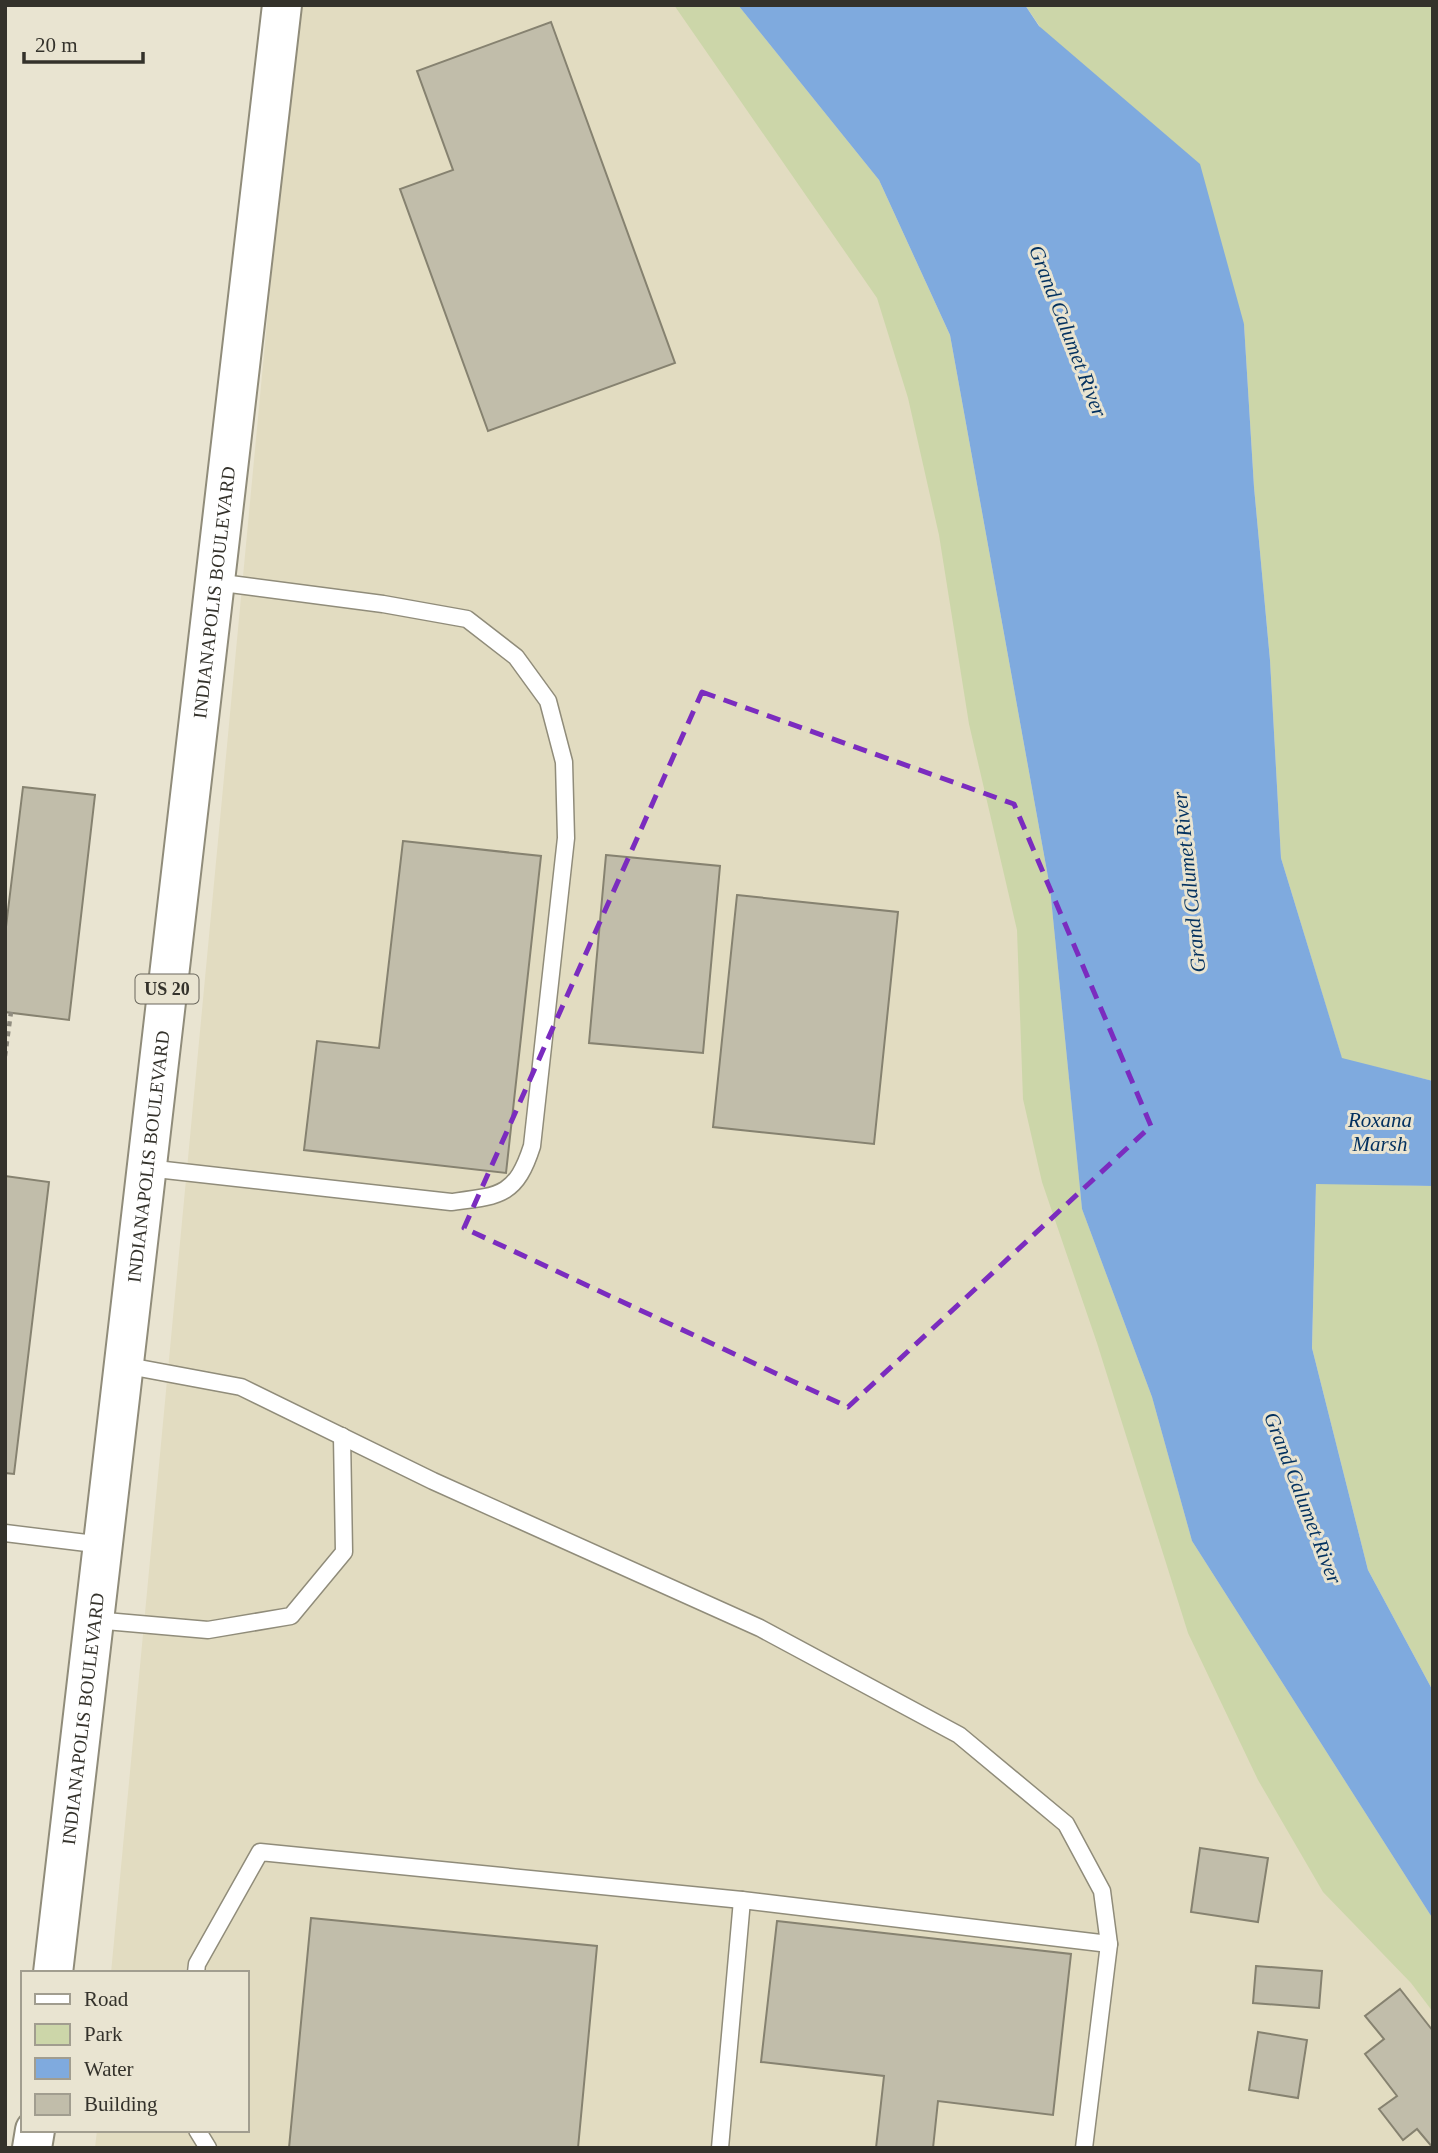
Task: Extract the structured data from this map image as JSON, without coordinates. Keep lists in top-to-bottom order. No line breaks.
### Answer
{"streets":{"main road":["INDIANAPOLIS BOULEVARD","US 20"]},"water":["Grand Calumet River","Roxana Marsh"],"legend":["Road","Park","Water","Building"],"scale_bar":"20 m"}
